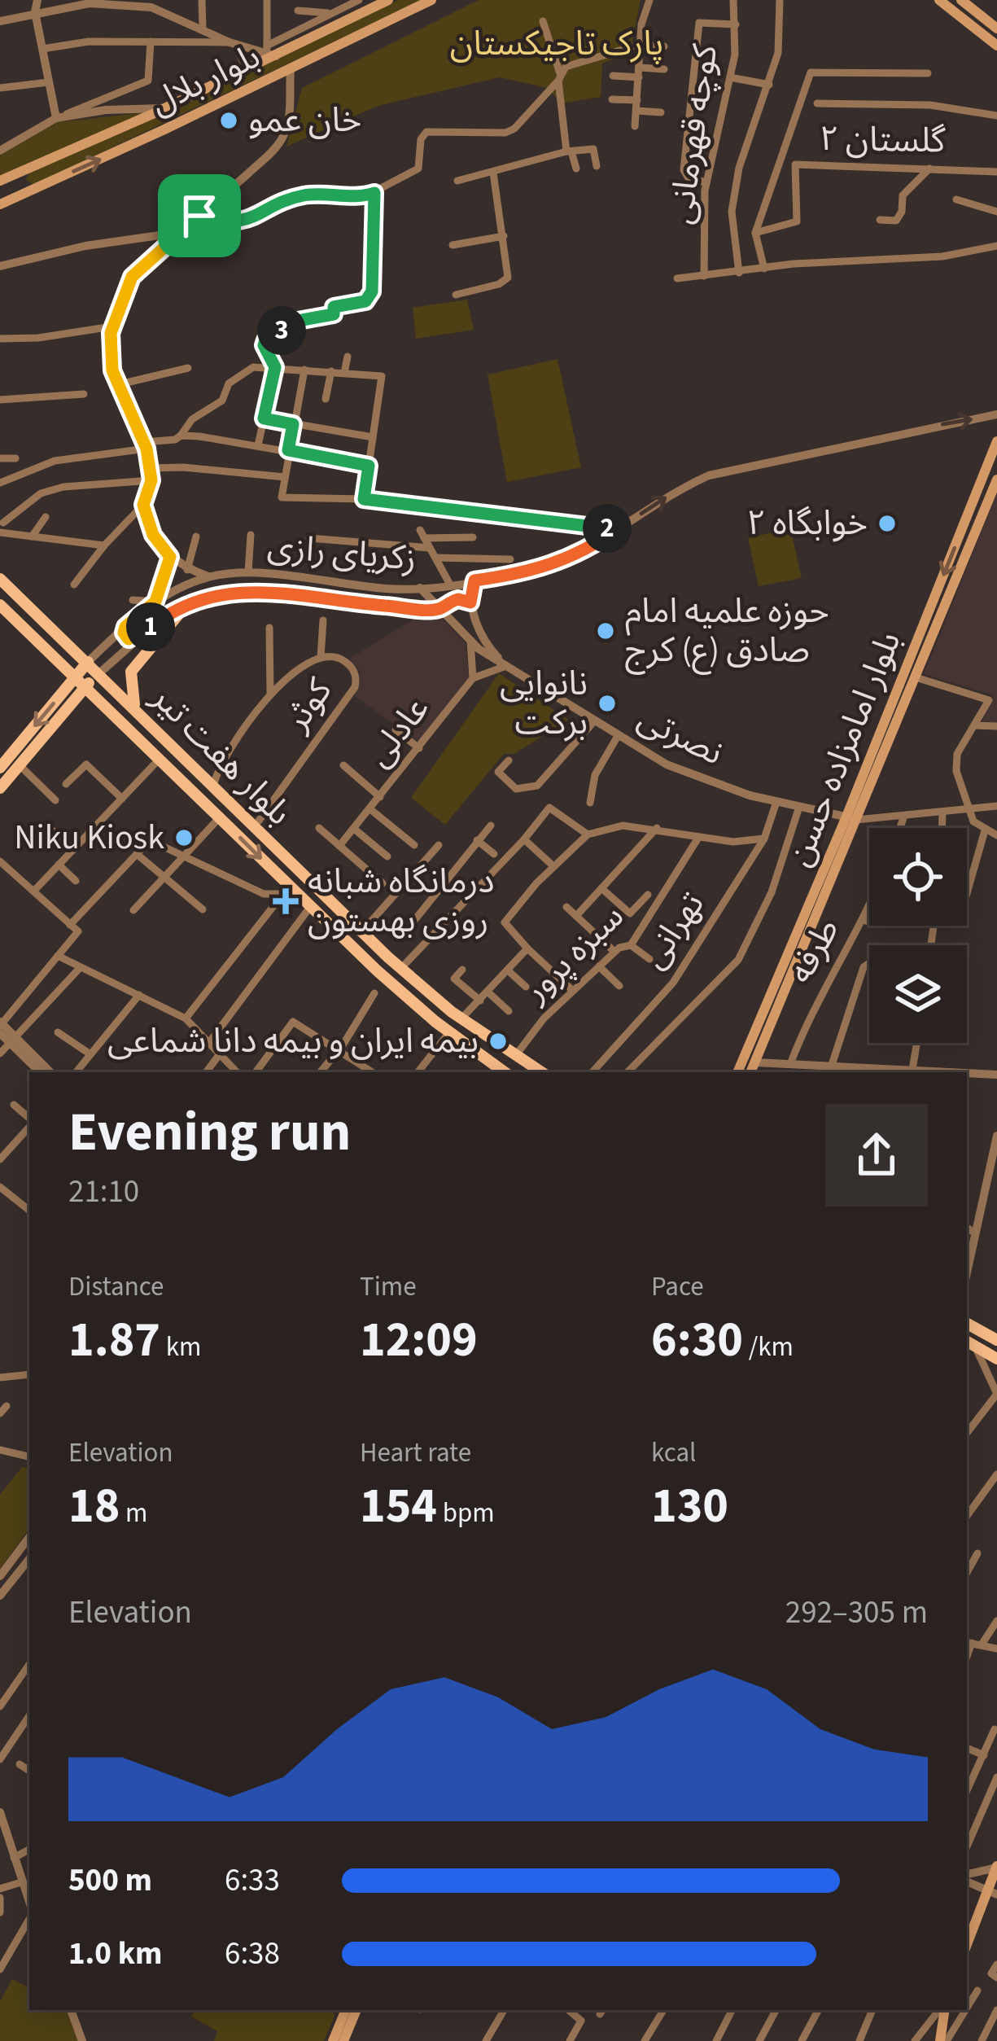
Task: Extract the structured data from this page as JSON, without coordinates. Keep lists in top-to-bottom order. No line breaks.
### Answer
{"streets":{"main road":["بلوار بلال","بلوار امامزاده حسن","بلوار هفت تیر"],"street":["کوچه قهرمانی","گلستان ۲","زکریای رازی","کوثر","عادلی","نصرتی","تهرانی","طرفه","سبزه پرور"]},"crossings":[["زکریای رازی","نصرتی"],["زکریای رازی","بلوار هفت تیر"],["کوثر","بلوار هفت تیر"],["عادلی","نصرتی"],["نصرتی","بلوار امامزاده حسن"],["نصرتی","تهرانی"],["بلوار هفت تیر","سبزه پرور"]],"parks":["پارک تاجیکستان"],"places":{"other":["خان عمو","خوابگاه ۲","حوزه علمیه امام صادق (ع) کرج","نانوایی برکت","Niku Kiosk","بیمه ایران و بیمه دانا شماعی"],"health":["درمانگاه شبانه روزی بهستون"]},"page":{"pins":["3","2","1"],"heading":["Evening run","21:10"],"stats":[["Distance","1.87 km"],["Time","12:09"],["Pace","6:30 /km"],["Elevation","18 m"],["Heart rate","154 bpm"],["kcal","130"]],"chart":["Elevation","292–305 m"],"list":[{"name":"500 m","note":"6:33"},{"name":"1.0 km","note":"6:38"}]}}
